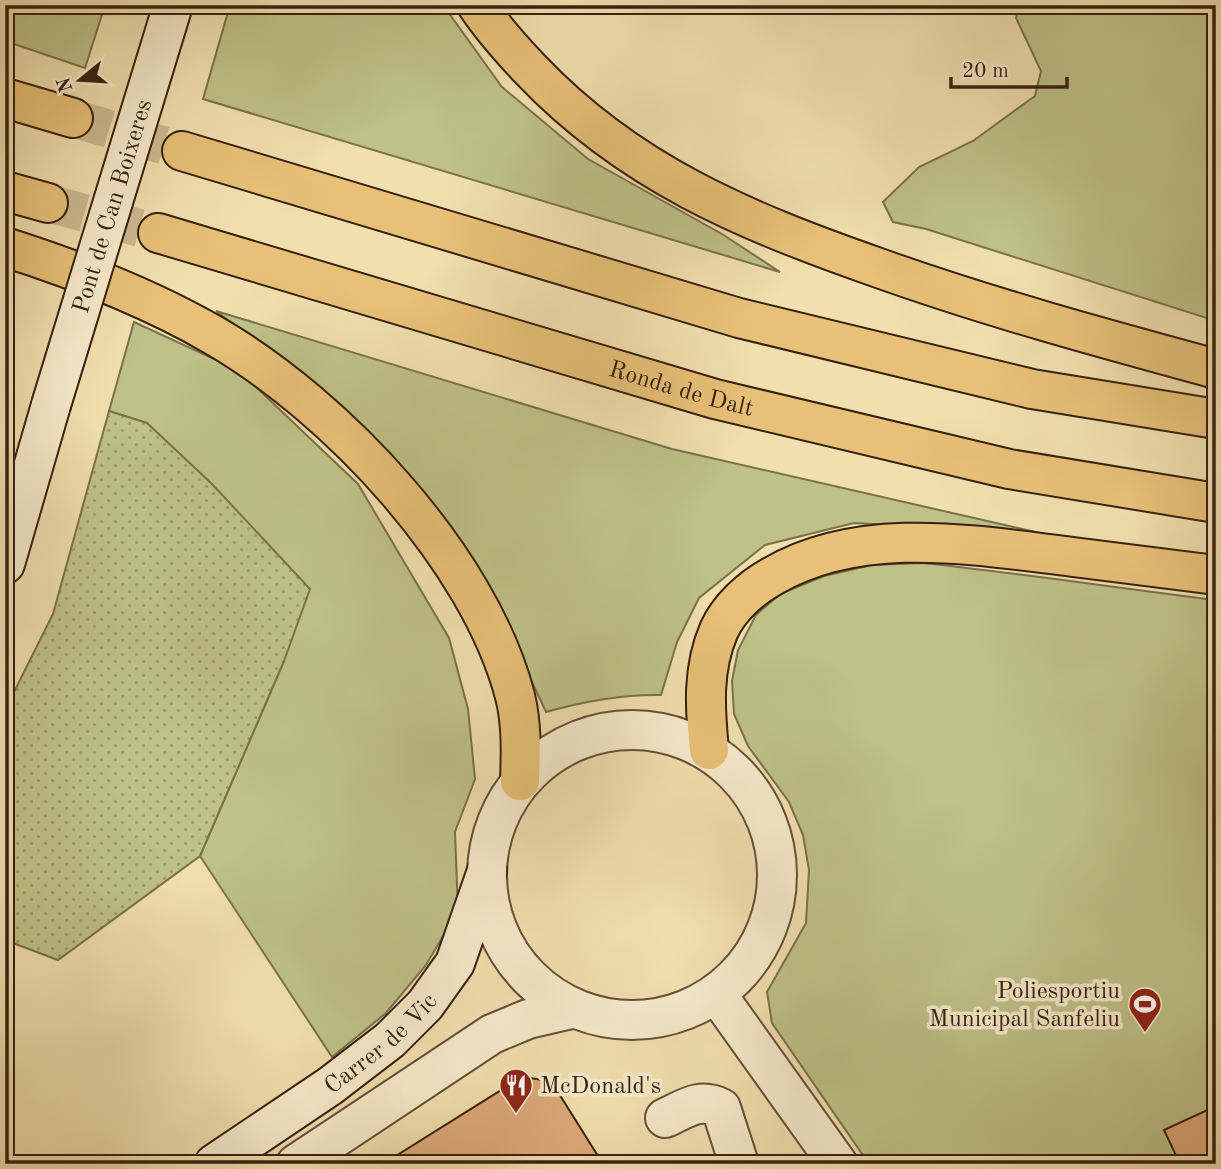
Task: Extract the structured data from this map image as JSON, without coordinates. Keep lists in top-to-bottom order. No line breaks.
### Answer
{"streets":{"highway":["Ronda de Dalt"],"street":["Pont de Can Boixeres","Carrer de Vic"]},"places":{"sports":["Poliesportiu Municipal Sanfeliu"],"restaurant":["McDonald's"]},"scale_bar":"20 m","north":"left"}
